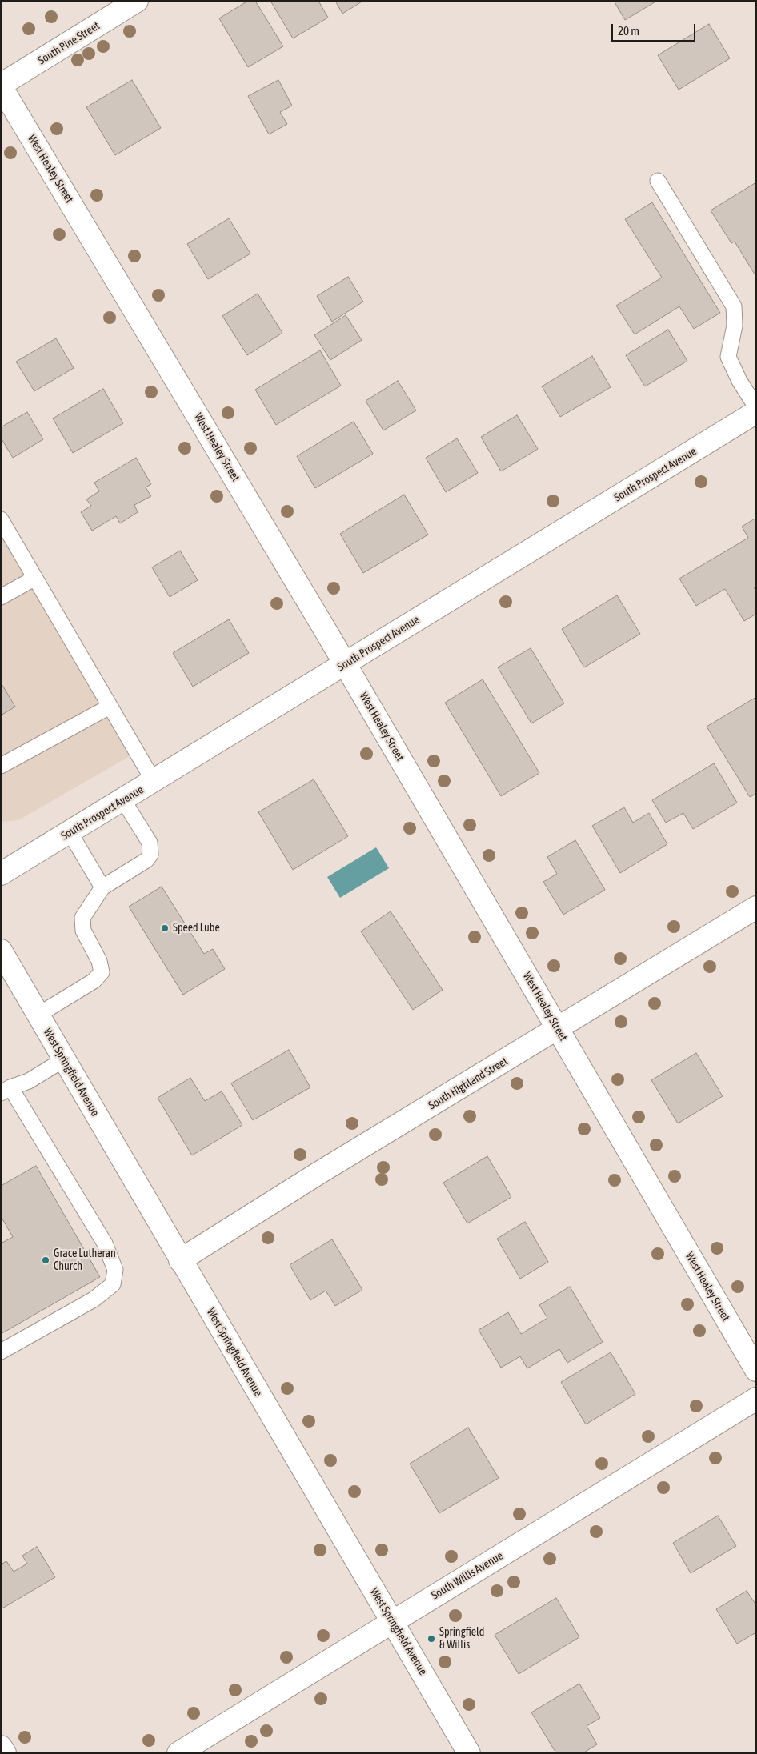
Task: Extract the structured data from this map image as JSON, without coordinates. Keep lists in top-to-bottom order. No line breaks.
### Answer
{"streets":{"street":["South Pine Street","West Healey Street","South Prospect Avenue","West Springfield Avenue","South Highland Street","South Willis Avenue"]},"crossings":[["South Pine Street","West Healey Street"],["West Healey Street","South Prospect Avenue"],["West Healey Street","South Highland Street"],["West Springfield Avenue","South Highland Street"],["West Springfield Avenue","South Willis Avenue"]],"places":["Speed Lube","Grace Lutheran Church","Springfield & Willis"],"scale_bar":"20 m"}
